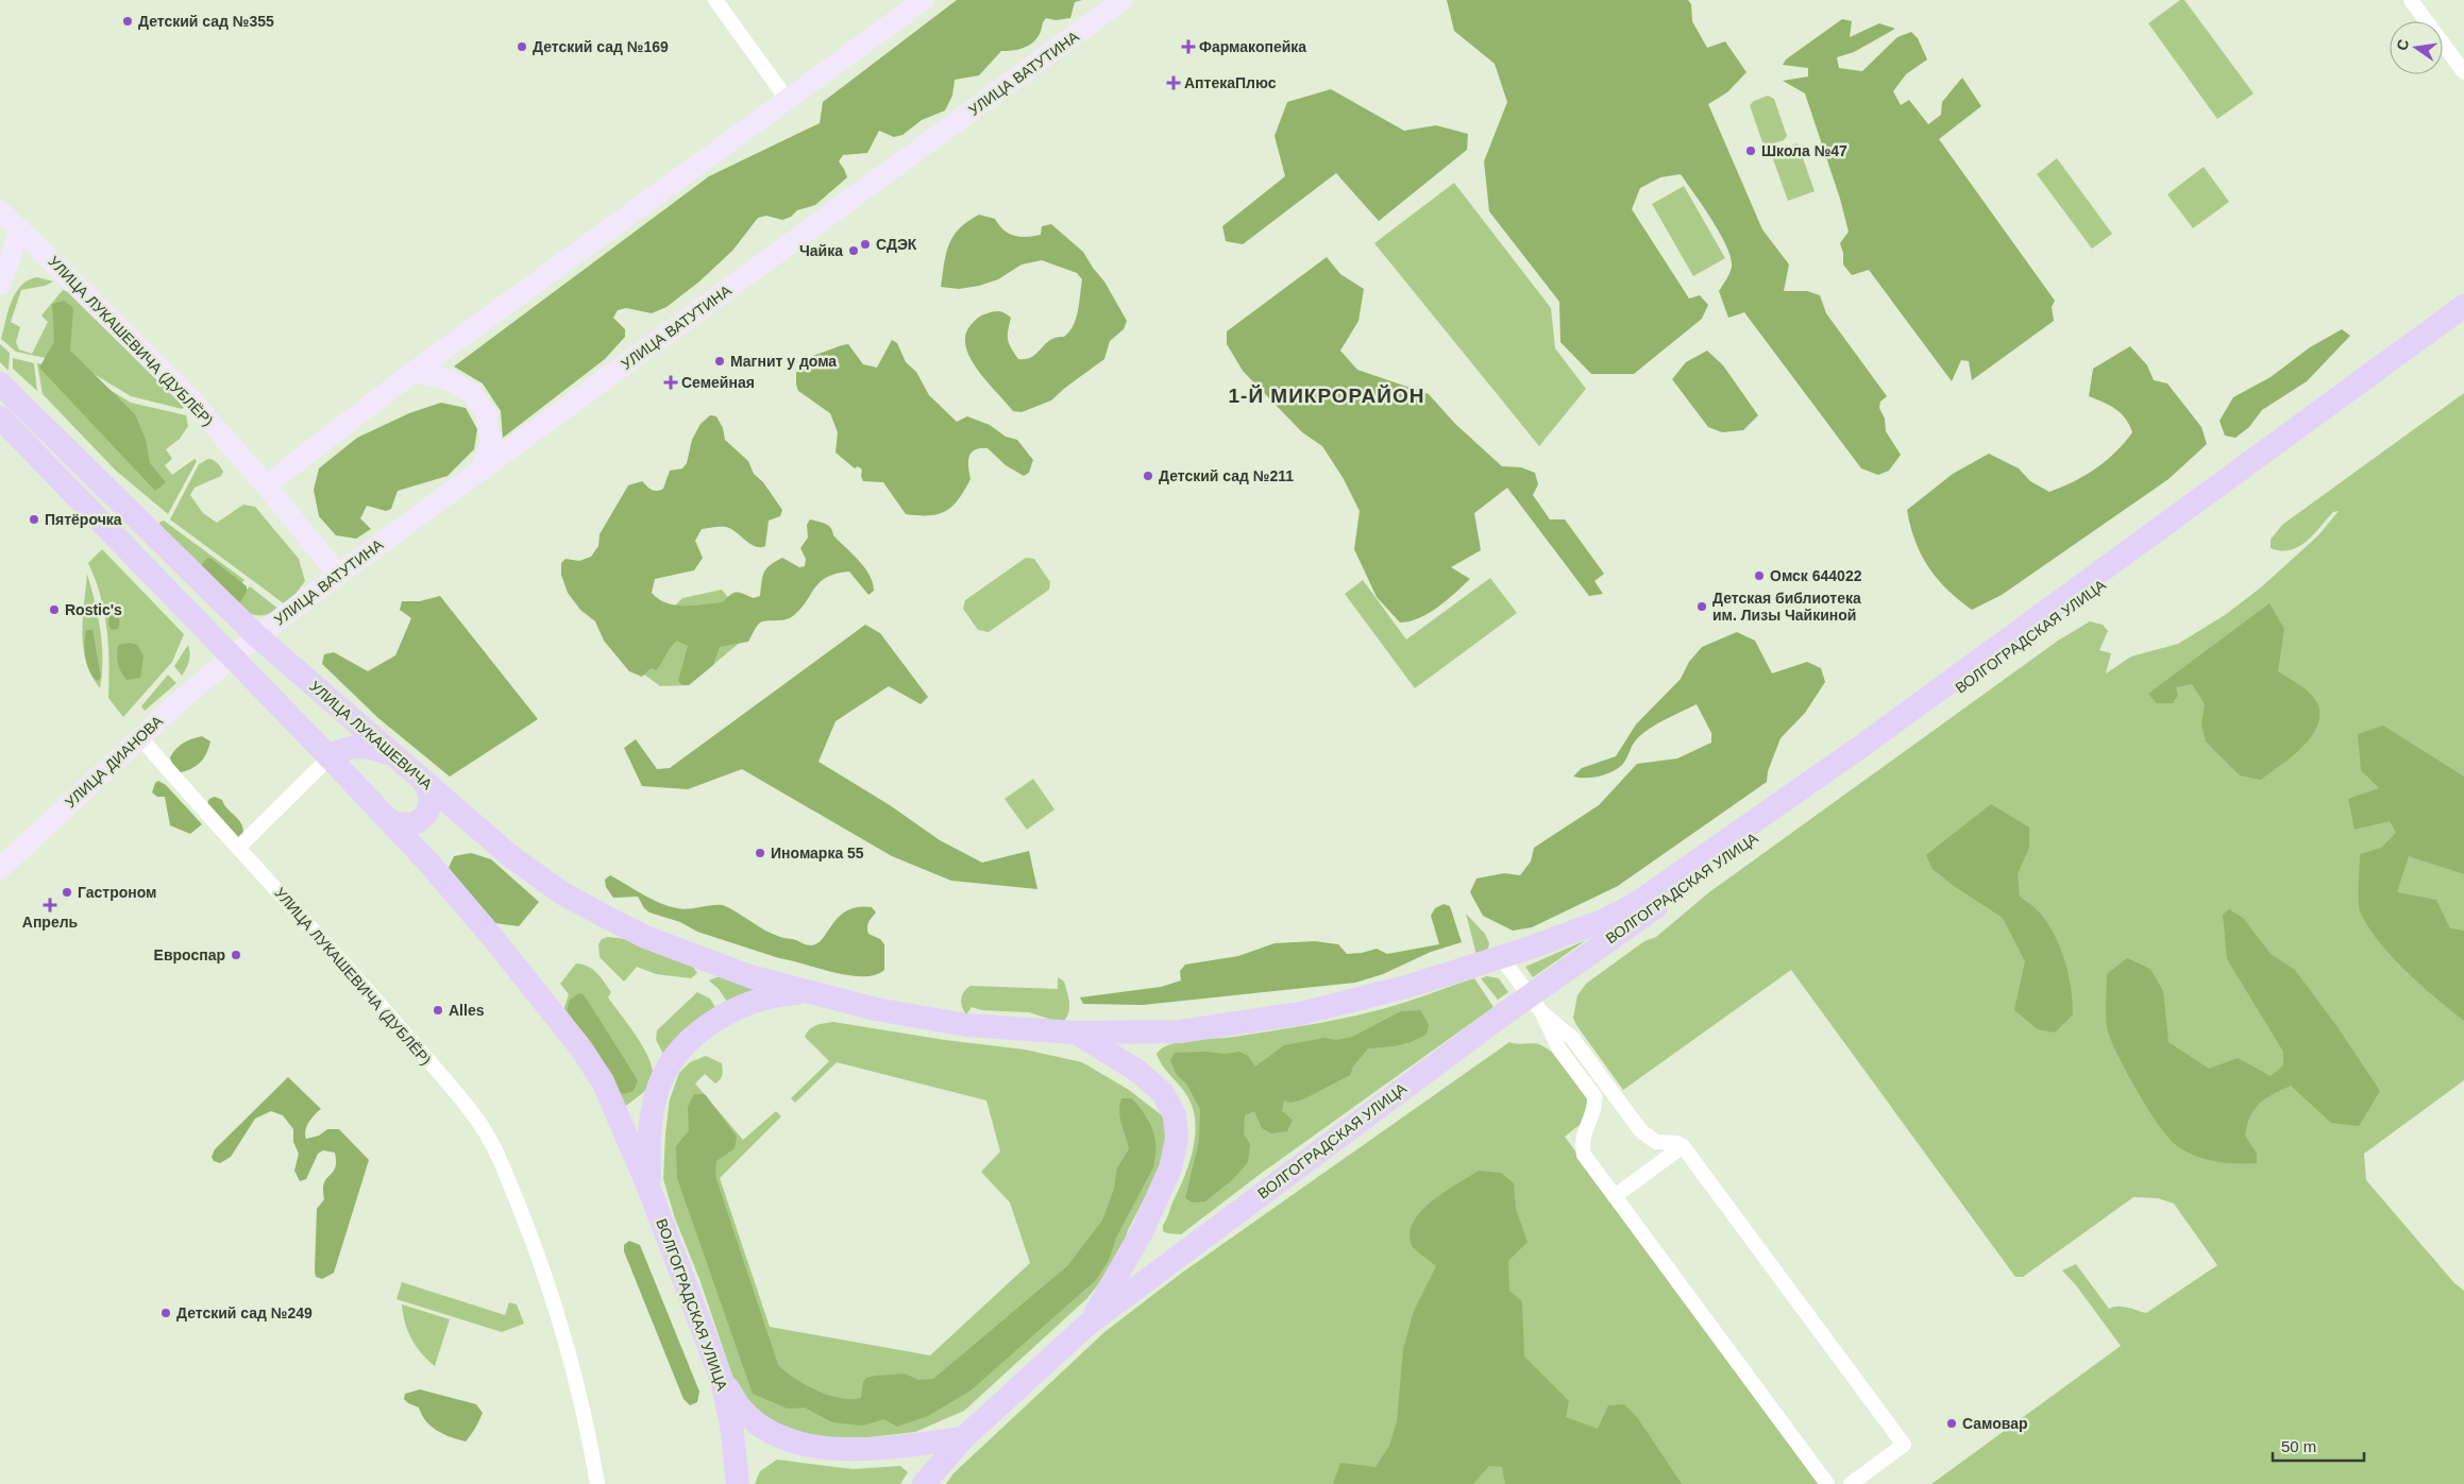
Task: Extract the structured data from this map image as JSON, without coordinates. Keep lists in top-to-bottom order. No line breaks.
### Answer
{"streets":{"main road":["УЛИЦА ВАТУТИНА","УЛИЦА ЛУКАШЕВИЧА (ДУБЛЁР)","ВОЛГОГРАДСКАЯ УЛИЦА","УЛИЦА ЛУКАШЕВИЧА","УЛИЦА ДИАНОВА"]},"crossings":[["УЛИЦА ВАТУТИНА","УЛИЦА ЛУКАШЕВИЧА (ДУБЛЁР)"],["УЛИЦА ВАТУТИНА","УЛИЦА ЛУКАШЕВИЧА"],["УЛИЦА ВАТУТИНА","УЛИЦА ДИАНОВА"],["УЛИЦА ЛУКАШЕВИЧА (ДУБЛЁР)","УЛИЦА ДИАНОВА"],["ВОЛГОГРАДСКАЯ УЛИЦА","УЛИЦА ЛУКАШЕВИЧА"]],"districts":["1-Й МИКРОРАЙОН"],"places":{"other":["Детский сад №355","Детский сад №169","Школа №47","СДЭК","Чайка","Магнит у дома","Детский сад №211","Пятёрочка","Омск 644022","Детская библиотека им. Лизы Чайкиной","Rostic's","Иномарка 55","Гастроном","Евроспар","Alles","Детский сад №249","Самовар"],"health":["Фармакопейка","АптекаПлюс","Семейная","Апрель"]},"scale_bar":"50 m","north":"left"}
